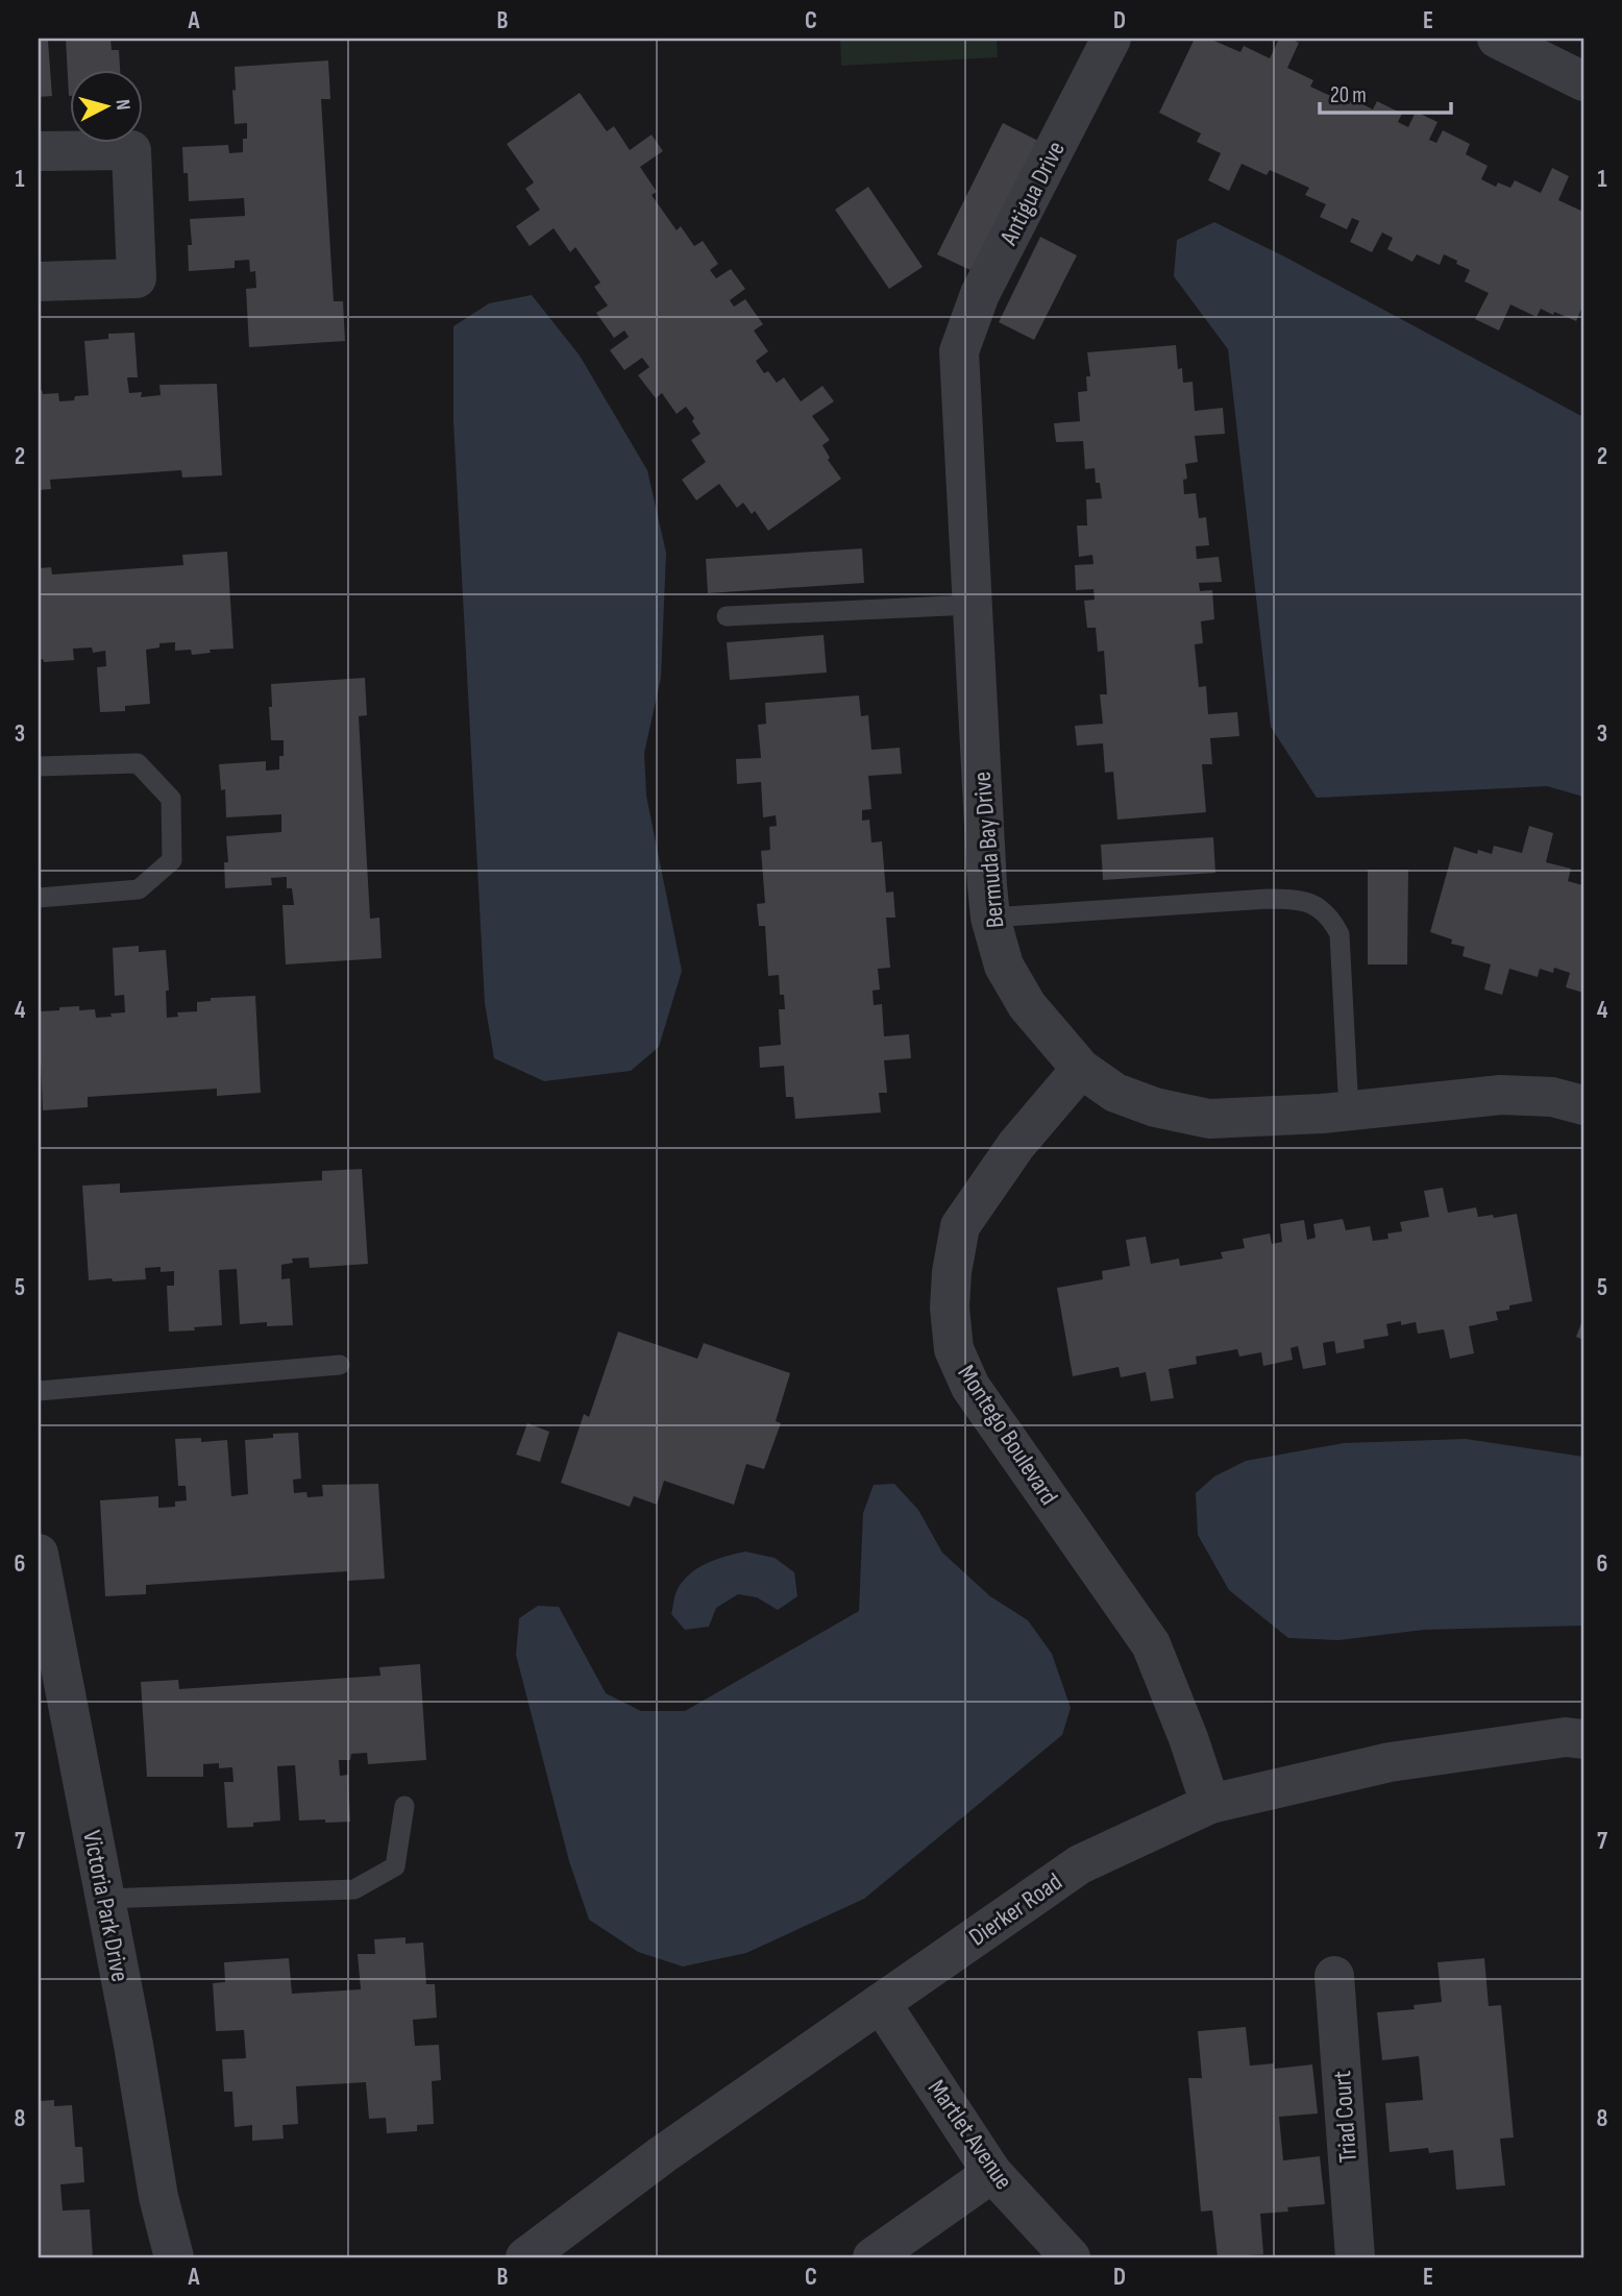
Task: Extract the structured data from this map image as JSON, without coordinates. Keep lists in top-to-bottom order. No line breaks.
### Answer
{"streets":{"street":["Antigua Drive","Bermuda Bay Drive","Montego Boulevard","Victoria Park Drive","Dierker Road","Triad Court","Martlet Avenue"]},"crossings":[["Antigua Drive","Bermuda Bay Drive"],["Bermuda Bay Drive","Montego Boulevard"],["Montego Boulevard","Dierker Road"],["Dierker Road","Martlet Avenue"]],"scale_bar":"20 m","north":"right","grid":{"columns":["A","B","C","D","E"],"rows":["1","2","3","4","5","6","7","8"]}}
